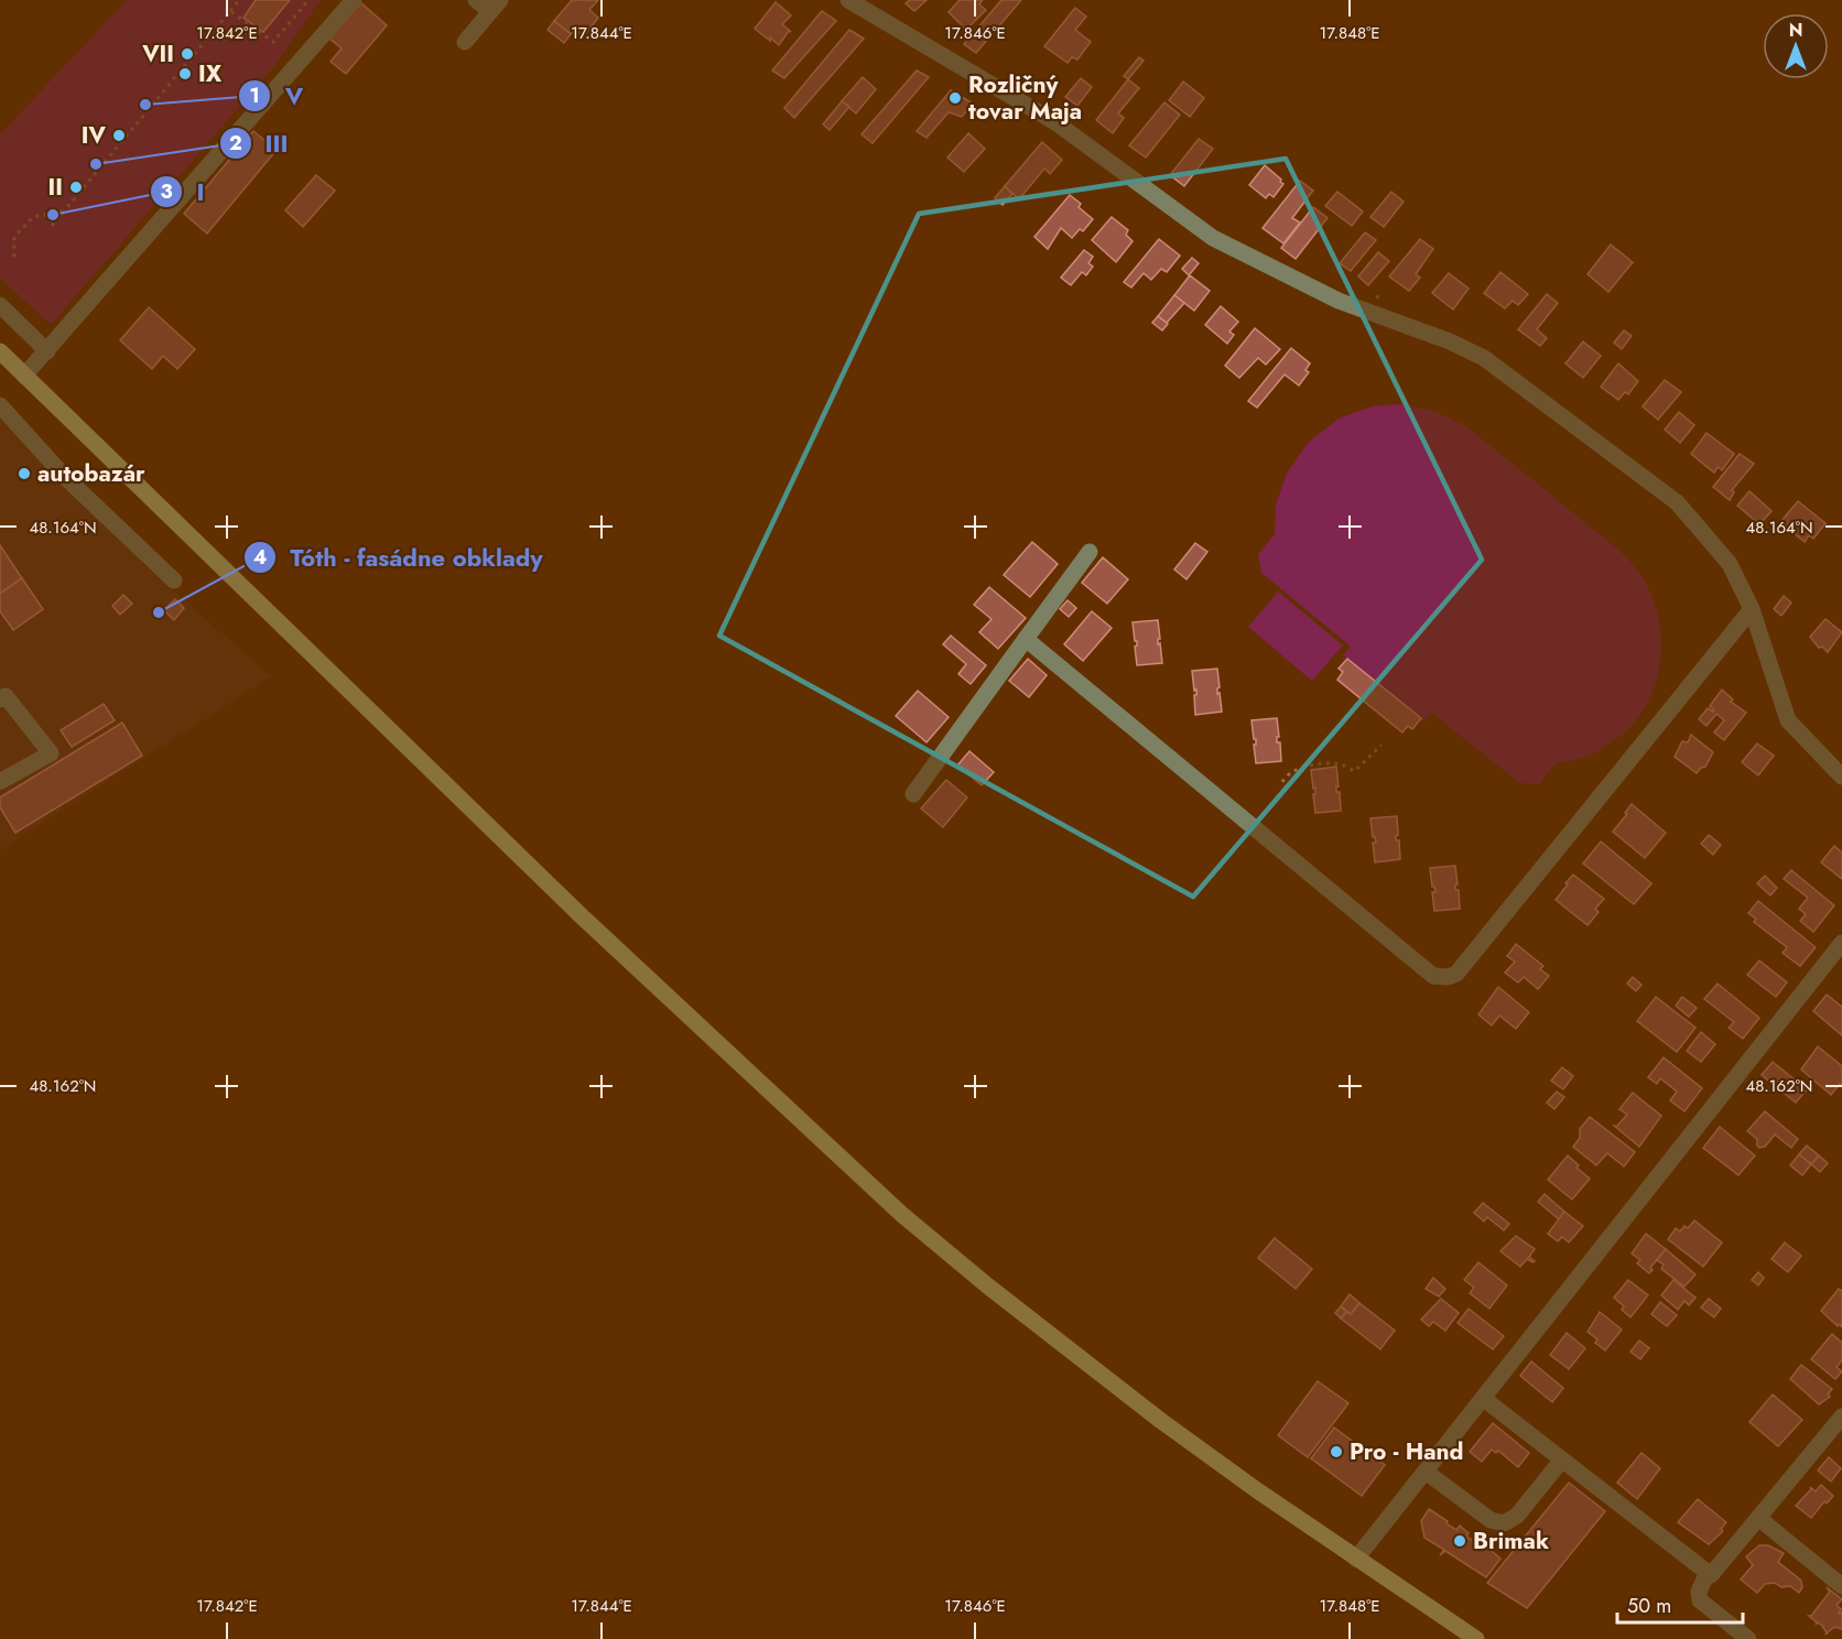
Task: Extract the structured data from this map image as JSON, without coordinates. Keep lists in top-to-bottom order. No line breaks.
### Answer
{"places":["VII","IX","Rozličný tovar Maja","V","IV","III","II","I","autobazár","Tóth - fasádne obklady","Pro - Hand","Brimak"],"scale_bar":"50 m","north":"top","coordinates":["17.842°E","17.844°E","17.846°E","17.848°E","48.164°N","48.162°N"]}
